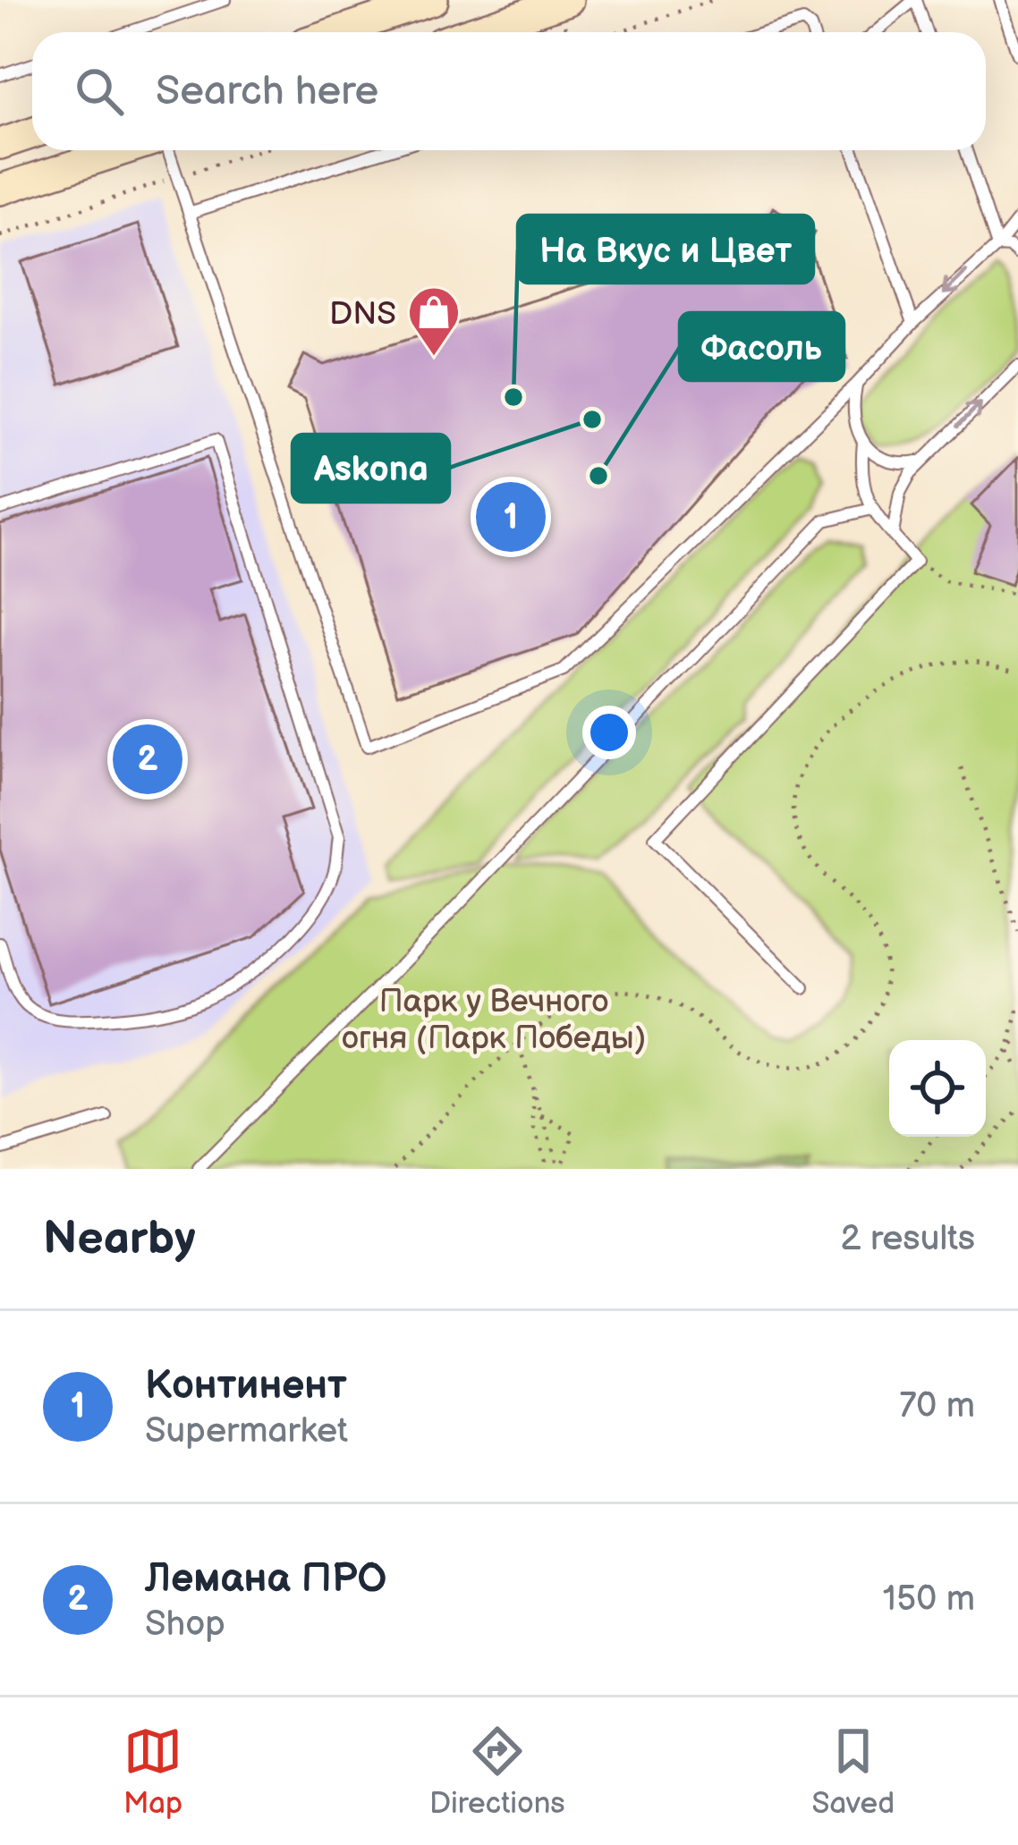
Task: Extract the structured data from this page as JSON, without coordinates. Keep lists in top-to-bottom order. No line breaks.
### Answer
{"parks":["Парк у Вечного огня (Парк Победы)"],"places":{"shop":["DNS"],"other":["На Вкус и Цвет","Askona","Фасоль"]},"page":{"search":"Search here","pins":["1","2"],"heading":["Nearby","2 results"],"list":[{"mark":"1","name":"Континент","note":"Supermarket","value":"70 m"},{"mark":"2","name":"Лемана ПРО","note":"Shop","value":"150 m"}],"nav":["Map","Directions","Saved"]}}
